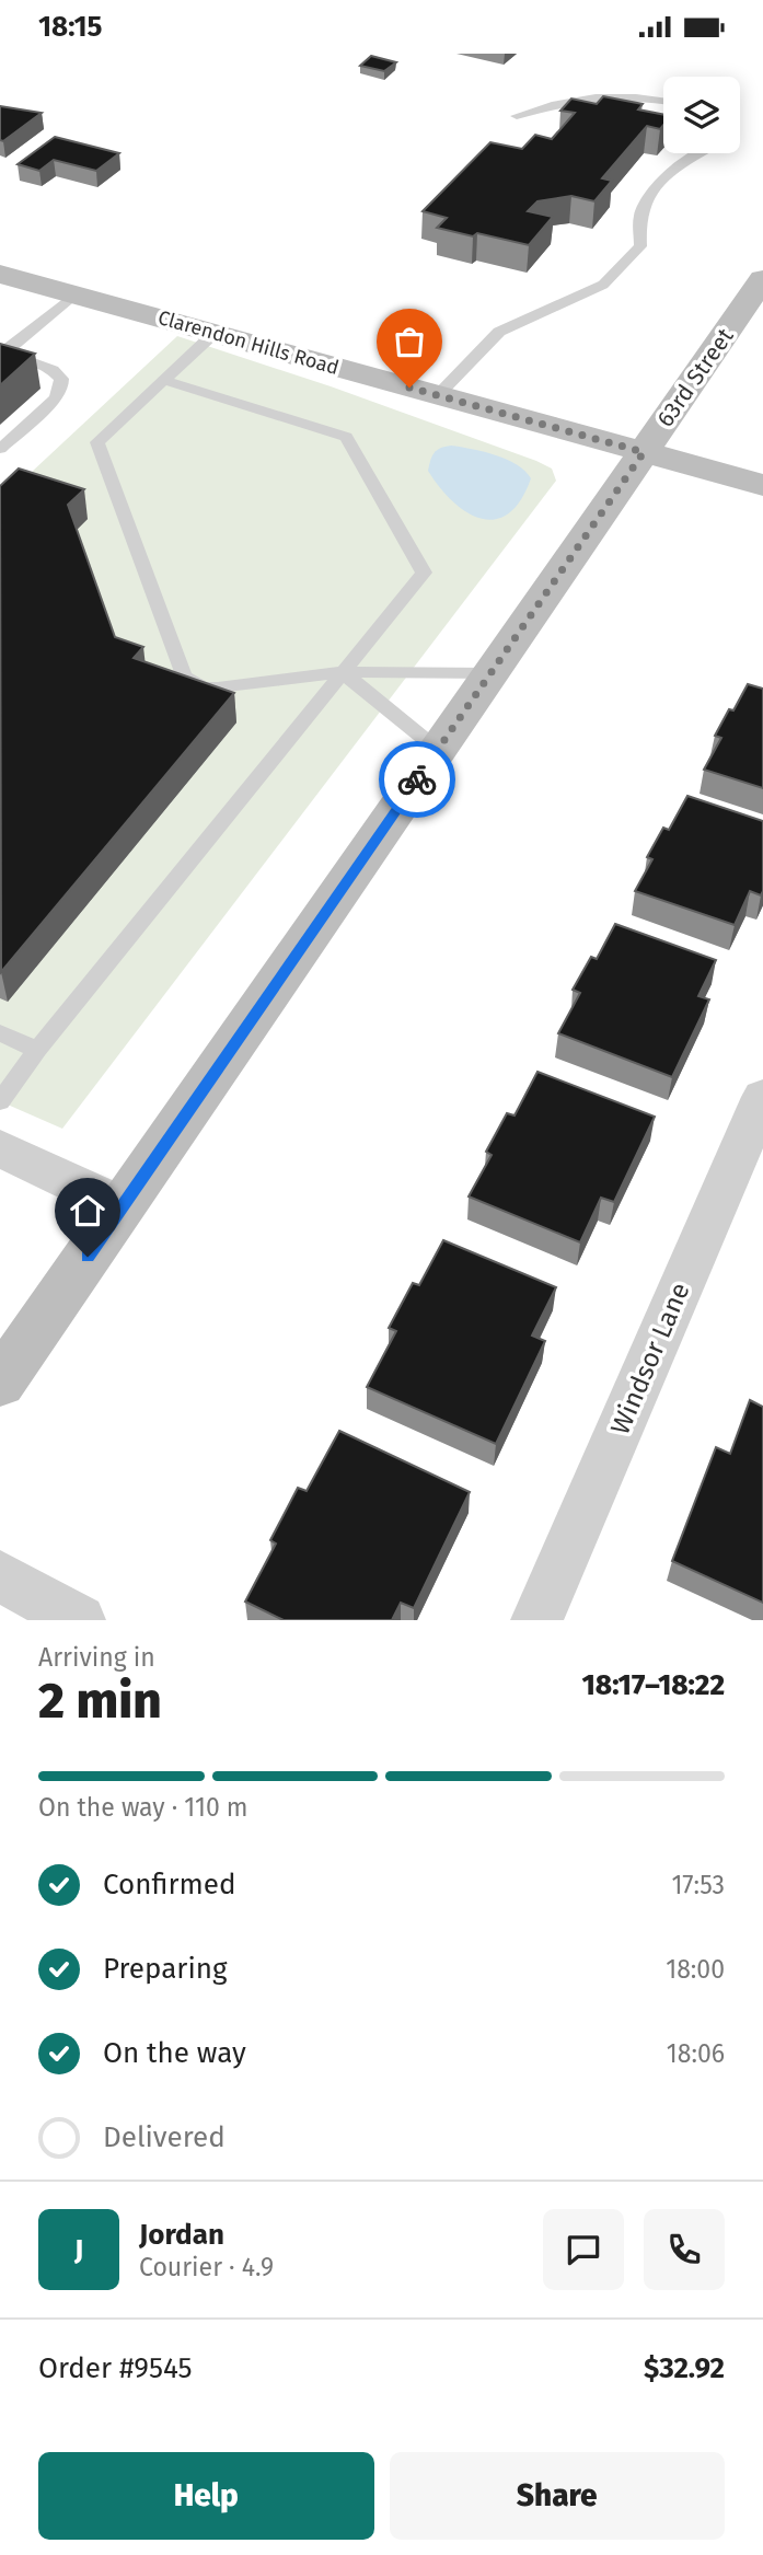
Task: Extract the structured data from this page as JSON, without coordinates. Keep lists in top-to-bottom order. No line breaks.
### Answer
{"streets":{"main road":["Clarendon Hills Road","63rd Street"],"street":["Windsor Lane"]},"crossings":[["Clarendon Hills Road","63rd Street"]],"page":{"status":"18:15","heading":["2 min","Arriving in","18:17–18:22"],"panel":["Jordan","Courier · 4.9","Order #9545","$32.92"],"bar":"On the way · 110 m","list":[["Confirmed","17:53"],["Preparing","18:00"],["On the way","18:06"],"Delivered"],"round":"J","buttons":["Help","Share"]}}
